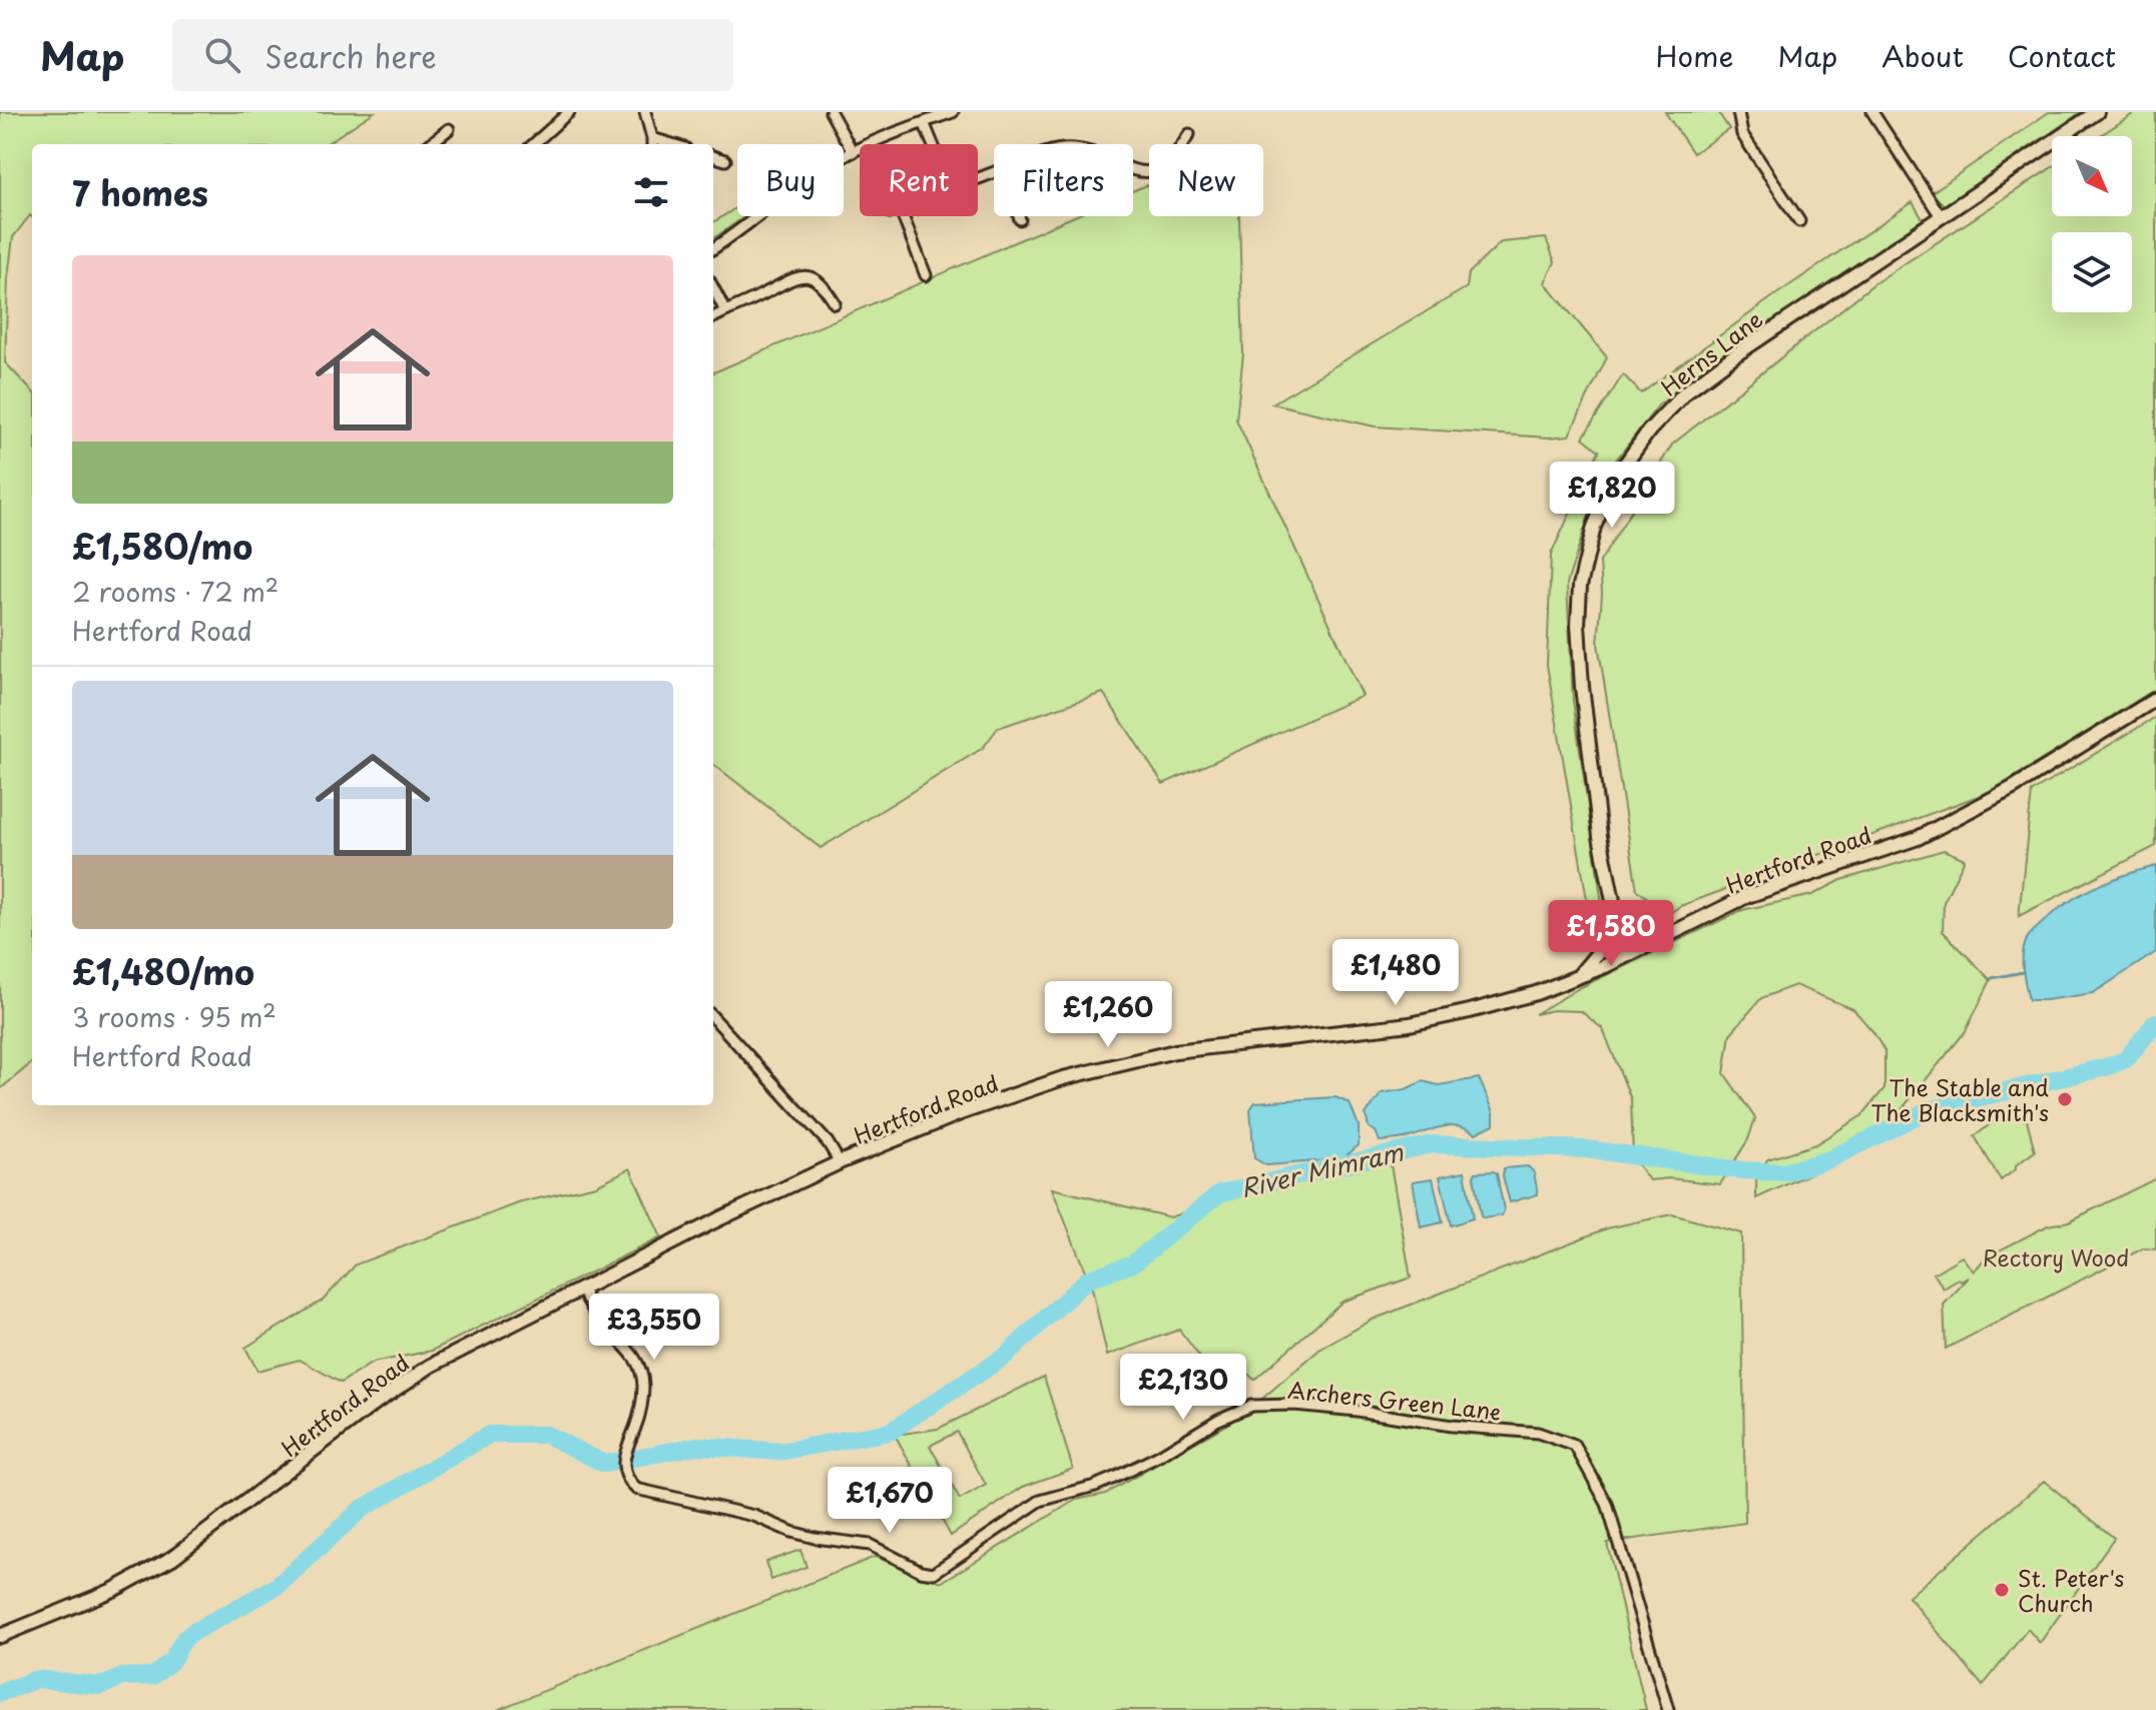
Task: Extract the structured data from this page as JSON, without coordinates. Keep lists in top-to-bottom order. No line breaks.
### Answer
{"streets":{"main road":["Herns Lane","Hertford Road"],"street":["Archers Green Lane"]},"crossings":[["Herns Lane","Hertford Road"],["Hertford Road","Archers Green Lane"]],"water":["River Mimram"],"parks":["Rectory Wood"],"places":["The Stable and The Blacksmith's","St. Peter's Church"],"north":"bottom right","page":{"header":"Map","search":"Search here","nav":["Home","Map","About","Contact"],"chip":["Buy","Rent","Filters","New"],"heading":"7 homes","list":[{"name":"£1,580/mo","note":"2 rooms · 72 m² · Hertford Road"},{"name":"£1,480/mo","note":"3 rooms · 95 m² · Hertford Road"}],"price":["£1,820","£1,580","£1,480","£1,260","£3,550","£2,130","£1,670"]}}
